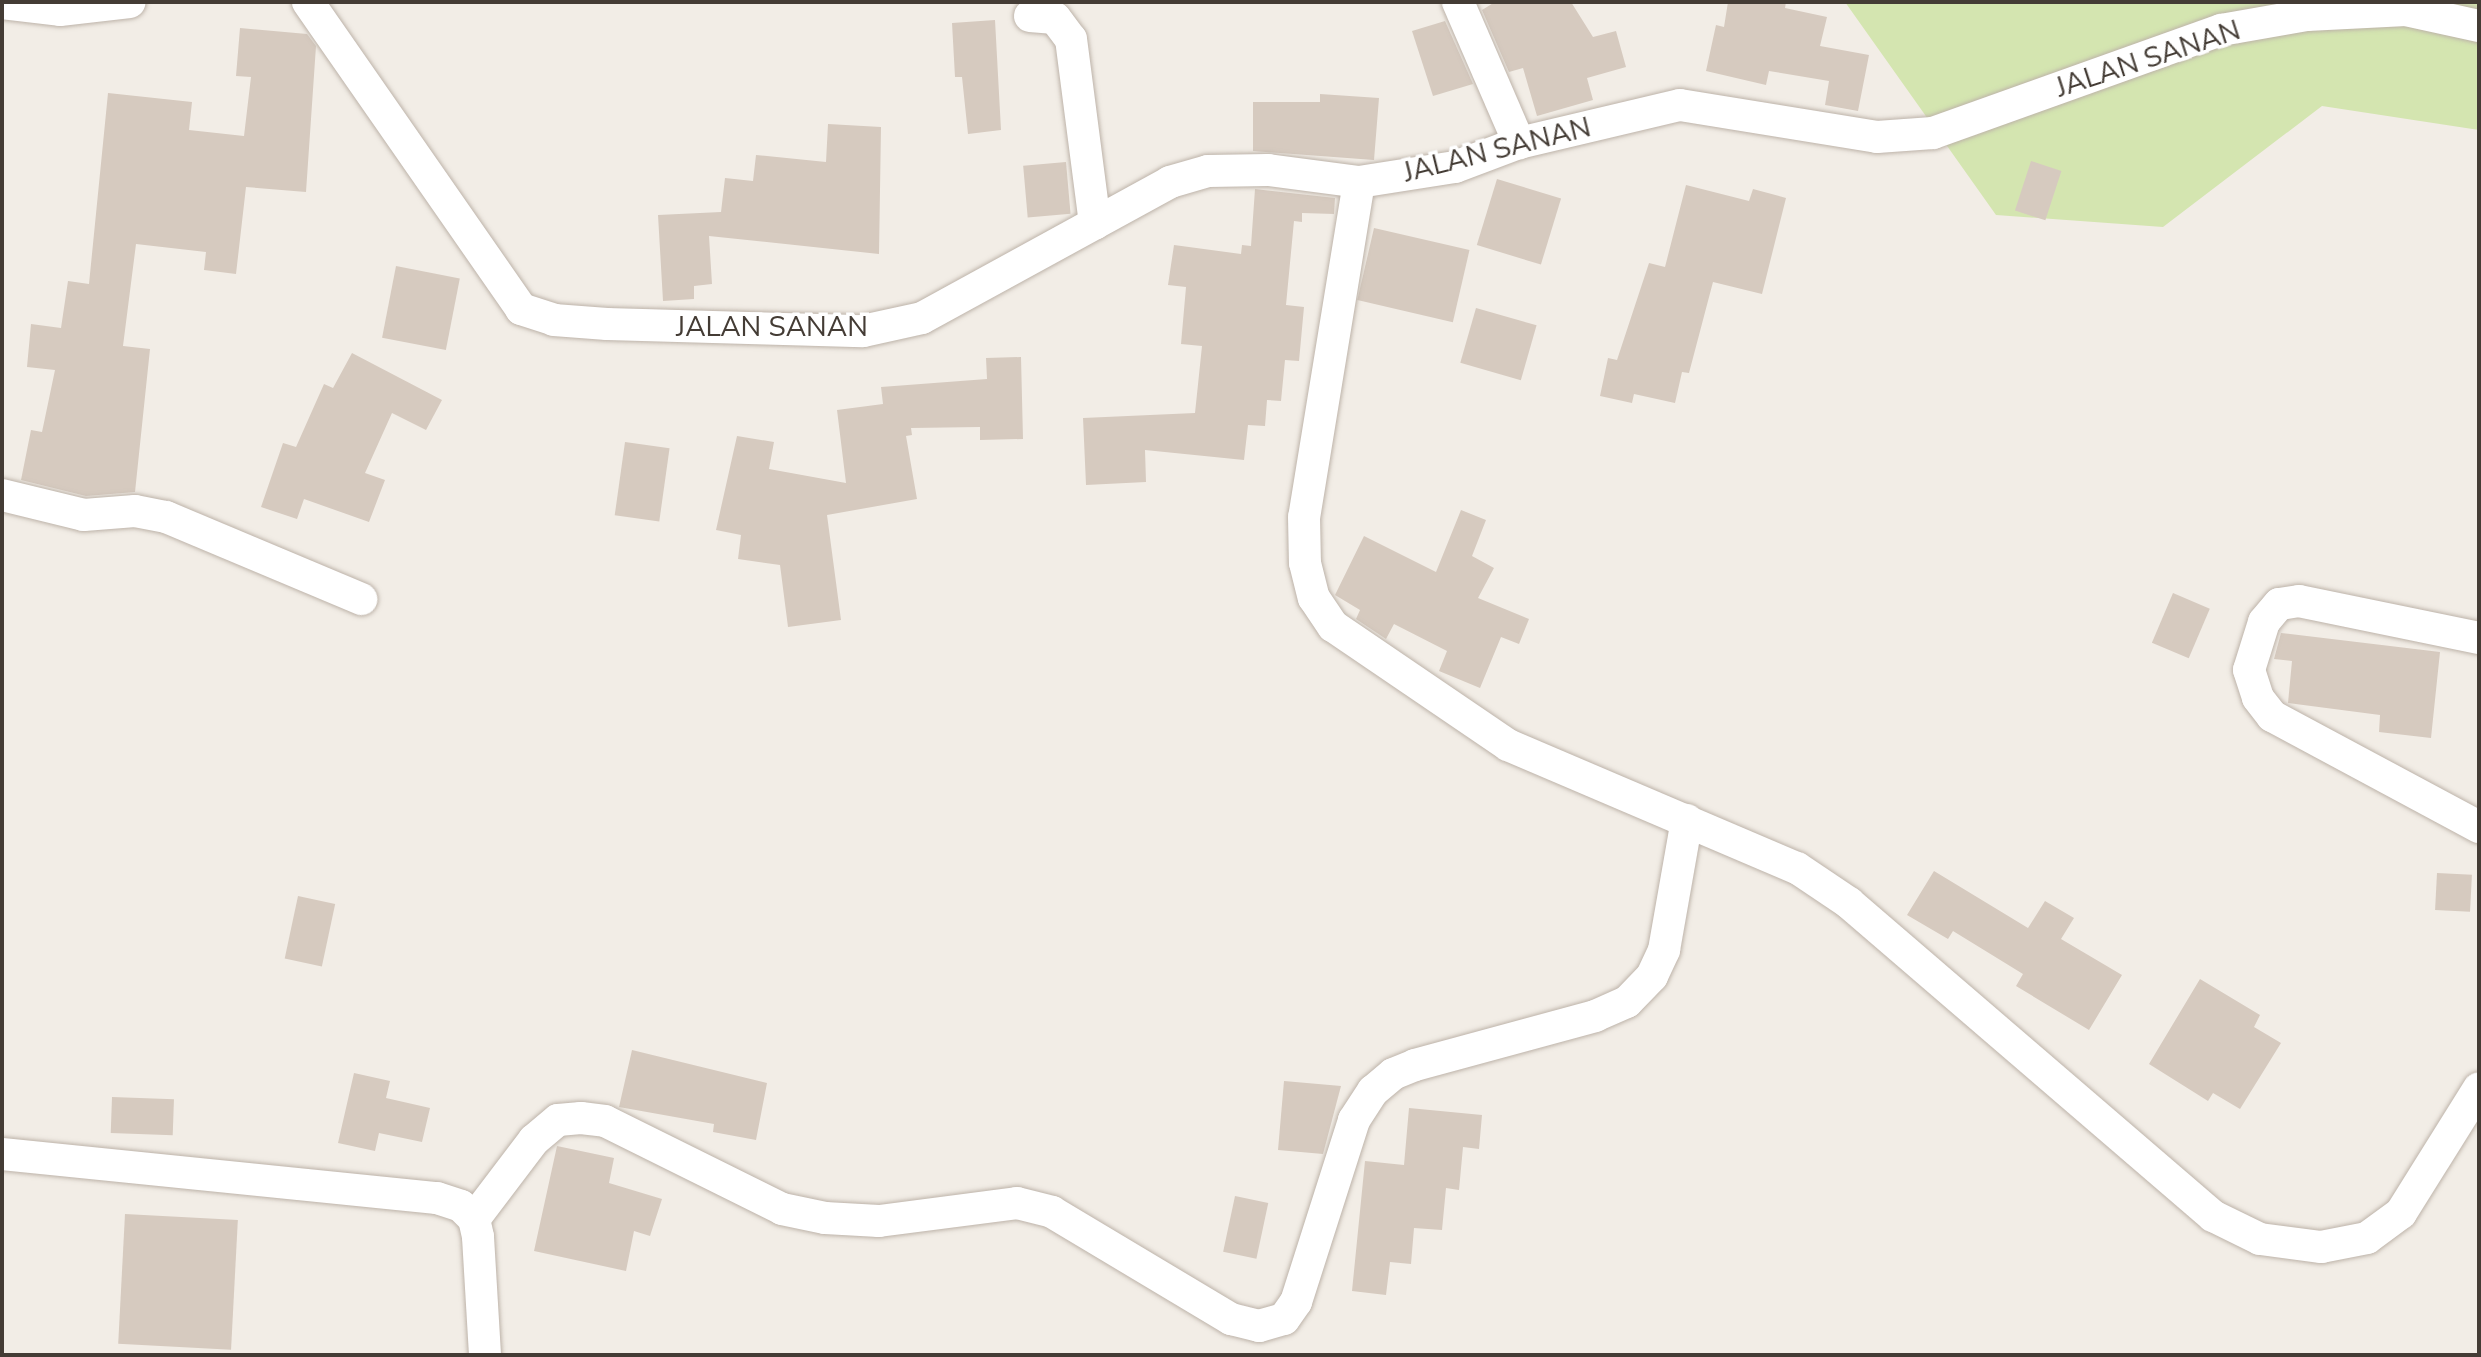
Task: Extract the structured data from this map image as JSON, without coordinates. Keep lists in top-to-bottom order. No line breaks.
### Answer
{"streets":{"street":["JALAN SANAN"]}}
